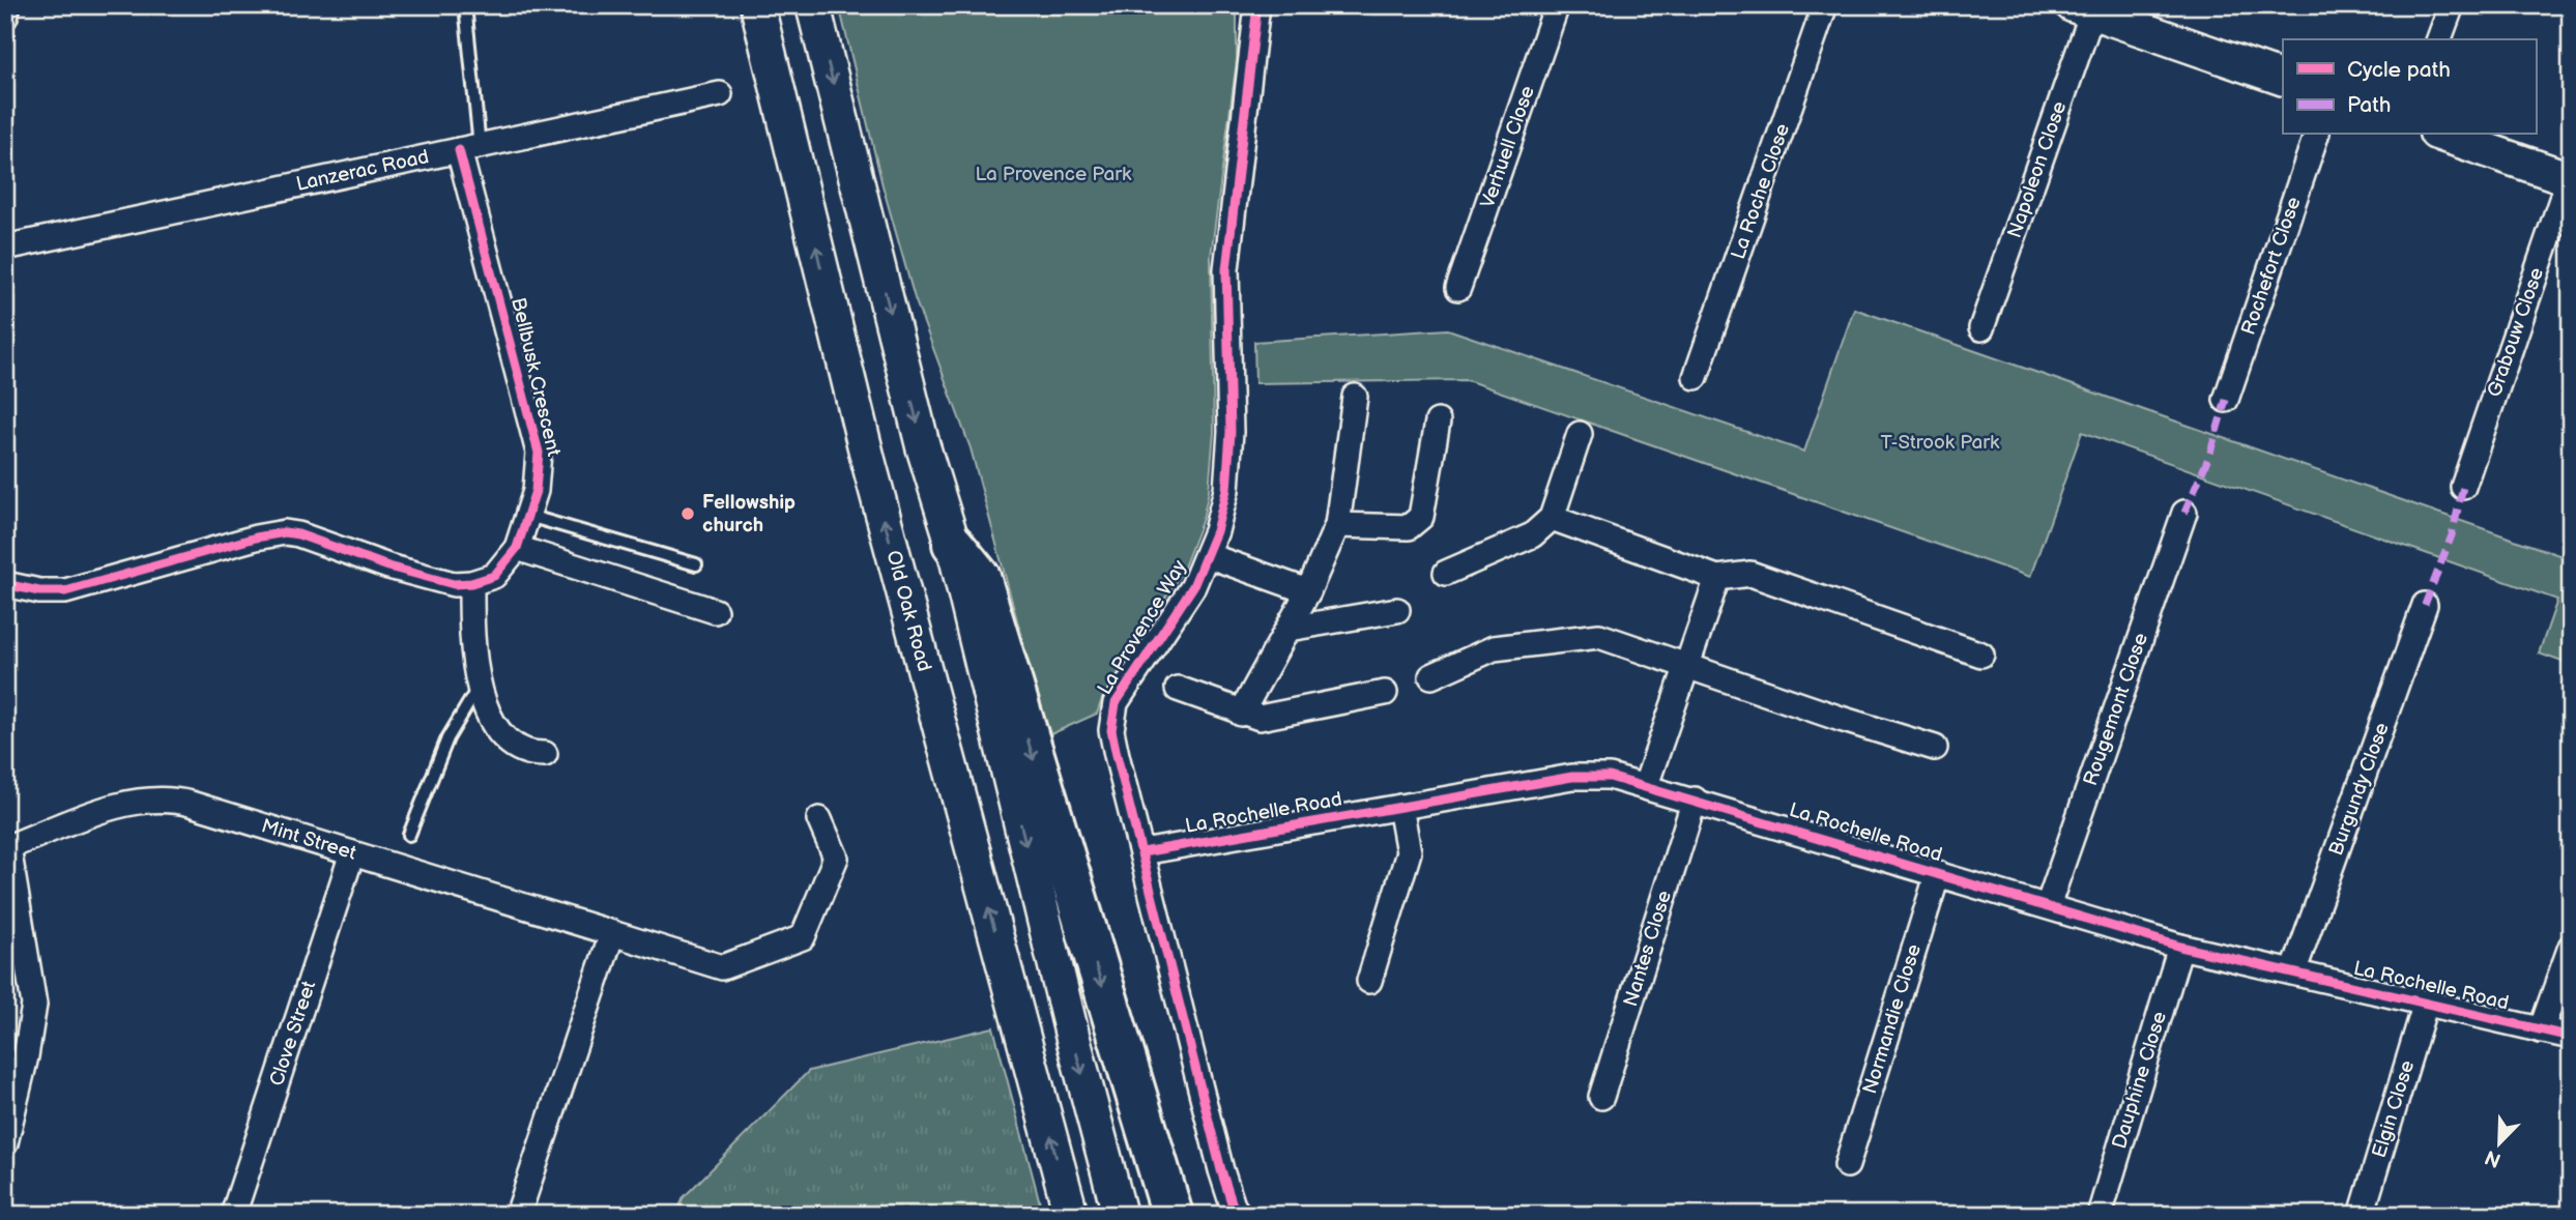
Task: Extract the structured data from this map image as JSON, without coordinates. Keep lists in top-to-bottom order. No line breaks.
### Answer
{"streets":{"main road":["Old Oak Road"],"street":["Verhuell Close","Napoleon Close","Lanzerac Road","La Roche Close","Rochefort Close","Grabouw Close","Bellbusk Crescent","La Provence Way","Rougemont Close","Burgundy Close","La Rochelle Road","Mint Street","Nantes Close","Normandie Close","Clove Street","Dauphine Close","Elgin Close"]},"crossings":[["Lanzerac Road","Bellbusk Crescent"],["La Provence Way","La Rochelle Road"],["Rougemont Close","La Rochelle Road"],["Burgundy Close","La Rochelle Road"],["La Rochelle Road","Nantes Close"],["La Rochelle Road","Normandie Close"],["La Rochelle Road","Dauphine Close"],["La Rochelle Road","Elgin Close"],["Mint Street","Clove Street"]],"parks":["La Provence Park","T-Strook Park"],"places":["Fellowship church"],"legend":["Cycle path","Path"],"north":"bottom left"}
